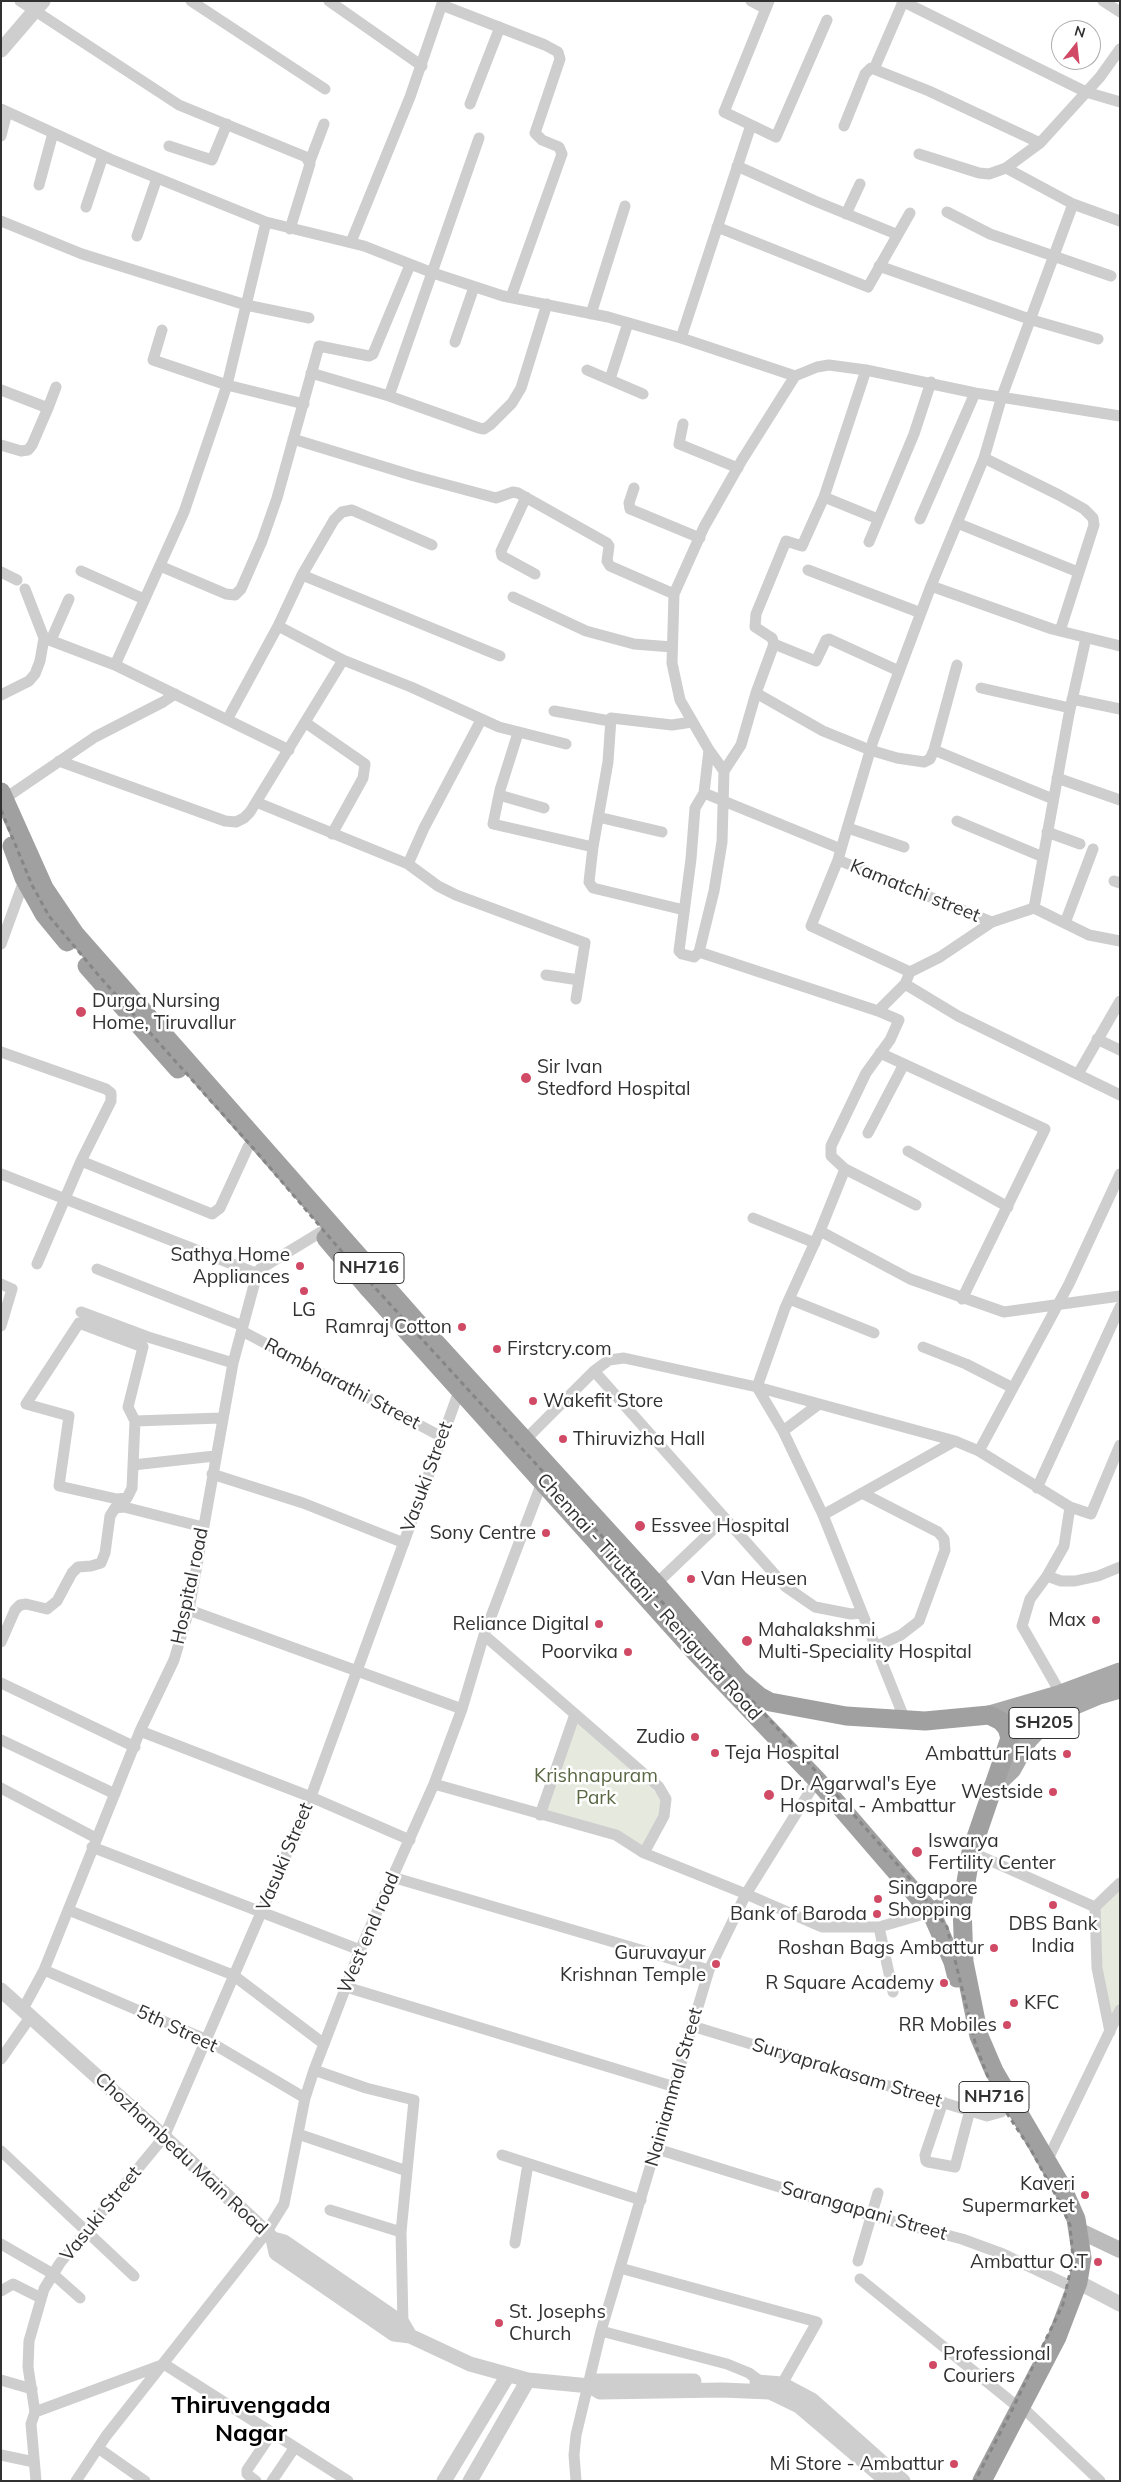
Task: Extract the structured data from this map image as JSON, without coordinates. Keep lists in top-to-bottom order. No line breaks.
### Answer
{"streets":{"highway":["NH716","Chennai - Tiruttani - Renigunta Road"],"main road":["SH205"],"street":["Kamatchi street","Rambharathi Street","Vasuki Street","Hospital road","West end road","5th Street","Suryaprakasam Street","Nainiammal Street","Chozhambedu Main Road","Sarangapani Street"]},"crossings":[["NH716","Chennai - Tiruttani - Renigunta Road"],["NH716","SH205"],["Rambharathi Street","Vasuki Street"],["Rambharathi Street","Hospital road"],["Vasuki Street","Chennai - Tiruttani - Renigunta Road"],["Vasuki Street","5th Street"],["Vasuki Street","Chozhambedu Main Road"],["Hospital road","5th Street"],["Hospital road","Chozhambedu Main Road"],["Chennai - Tiruttani - Renigunta Road","West end road"],["Chennai - Tiruttani - Renigunta Road","Suryaprakasam Street"],["Chennai - Tiruttani - Renigunta Road","Nainiammal Street"],["Chennai - Tiruttani - Renigunta Road","Sarangapani Street"],["West end road","5th Street"],["West end road","Chozhambedu Main Road"],["Suryaprakasam Street","Nainiammal Street"],["Nainiammal Street","Sarangapani Street"]],"districts":["Thiruvengada Nagar"],"parks":["Krishnapuram Park"],"places":["Durga Nursing Home, Tiruvallur","Sir Ivan Stedford Hospital","Sathya Home Appliances","LG","Ramraj Cotton","Firstcry.com","Wakefit Store","Thiruvizha Hall","Essvee Hospital","Sony Centre","Van Heusen","Max","Reliance Digital","Mahalakshmi Multi-Speciality Hospital","Poorvika","Zudio","Teja Hospital","Ambattur Flats","Westside","Dr. Agarwal's Eye Hospital - Ambattur","Iswarya Fertility Center","Singapore Shopping","DBS Bank India","Bank of Baroda","Roshan Bags Ambattur","Guruvayur Krishnan Temple","R Square Academy","KFC","RR Mobiles","Kaveri Supermarket","Ambattur O.T","St. Josephs Church","Professional Couriers","Mi Store - Ambattur"],"north":"top"}
